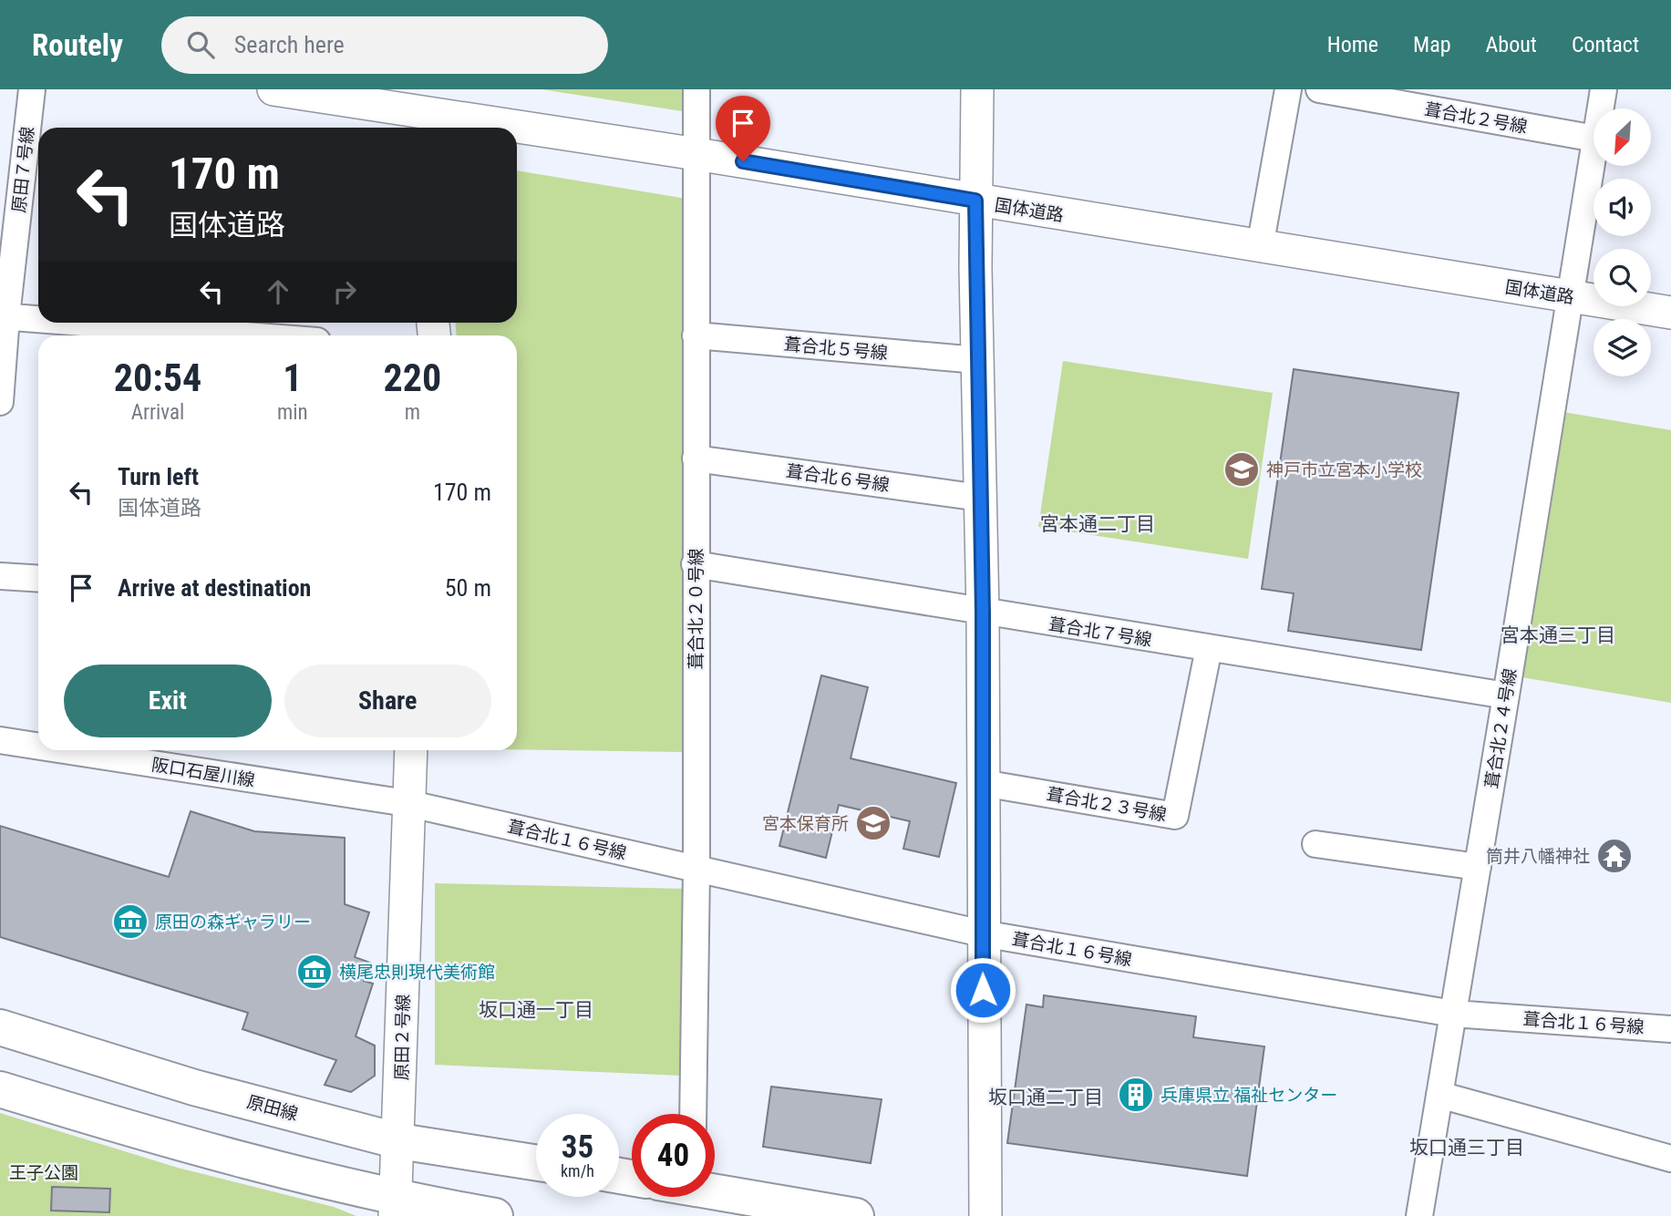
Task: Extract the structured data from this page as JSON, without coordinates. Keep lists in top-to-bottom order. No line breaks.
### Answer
{"streets":{"main road":["原田線"],"street":["葺合北２号線","原田７号線","国体道路","葺合北５号線","葺合北６号線","葺合北２０号線","葺合北７号線","葺合北２４号線","阪口石屋川線","葺合北２３号線","葺合北１６号線","原田２号線"]},"crossings":[["国体道路","葺合北２０号線"],["国体道路","葺合北２４号線"],["葺合北５号線","葺合北２０号線"],["葺合北６号線","葺合北２０号線"],["葺合北２０号線","葺合北７号線"],["葺合北２０号線","葺合北１６号線"],["葺合北７号線","葺合北２４号線"],["葺合北７号線","葺合北２３号線"],["葺合北２４号線","葺合北１６号線"],["阪口石屋川線","葺合北１６号線"],["阪口石屋川線","原田２号線"],["葺合北１６号線","原田２号線"],["原田２号線","原田線"]],"districts":["宮本通二丁目","宮本通三丁目","坂口通一丁目","坂口通二丁目","坂口通三丁目"],"parks":["王子公園"],"places":{"school or university":["神戸市立宮本小学校","宮本保育所"],"temple":["筒井八幡神社"],"museum":["原田の森ギャラリー","横尾忠則現代美術館"],"building":["兵庫県立 福祉センター"]},"north":"bottom left","page":{"header":"Routely","search":"Search here","nav":["Home","Map","About","Contact"],"turn":["170 m","国体道路"],"eta":["20:54","Arrival","1","min","220","m"],"list":[{"name":"Turn left","note":"国体道路","value":"170 m"},{"name":"Arrive at destination","value":"50 m"}],"buttons":["Exit","Share"],"speed":"35 km/h","limit":"40"}}
